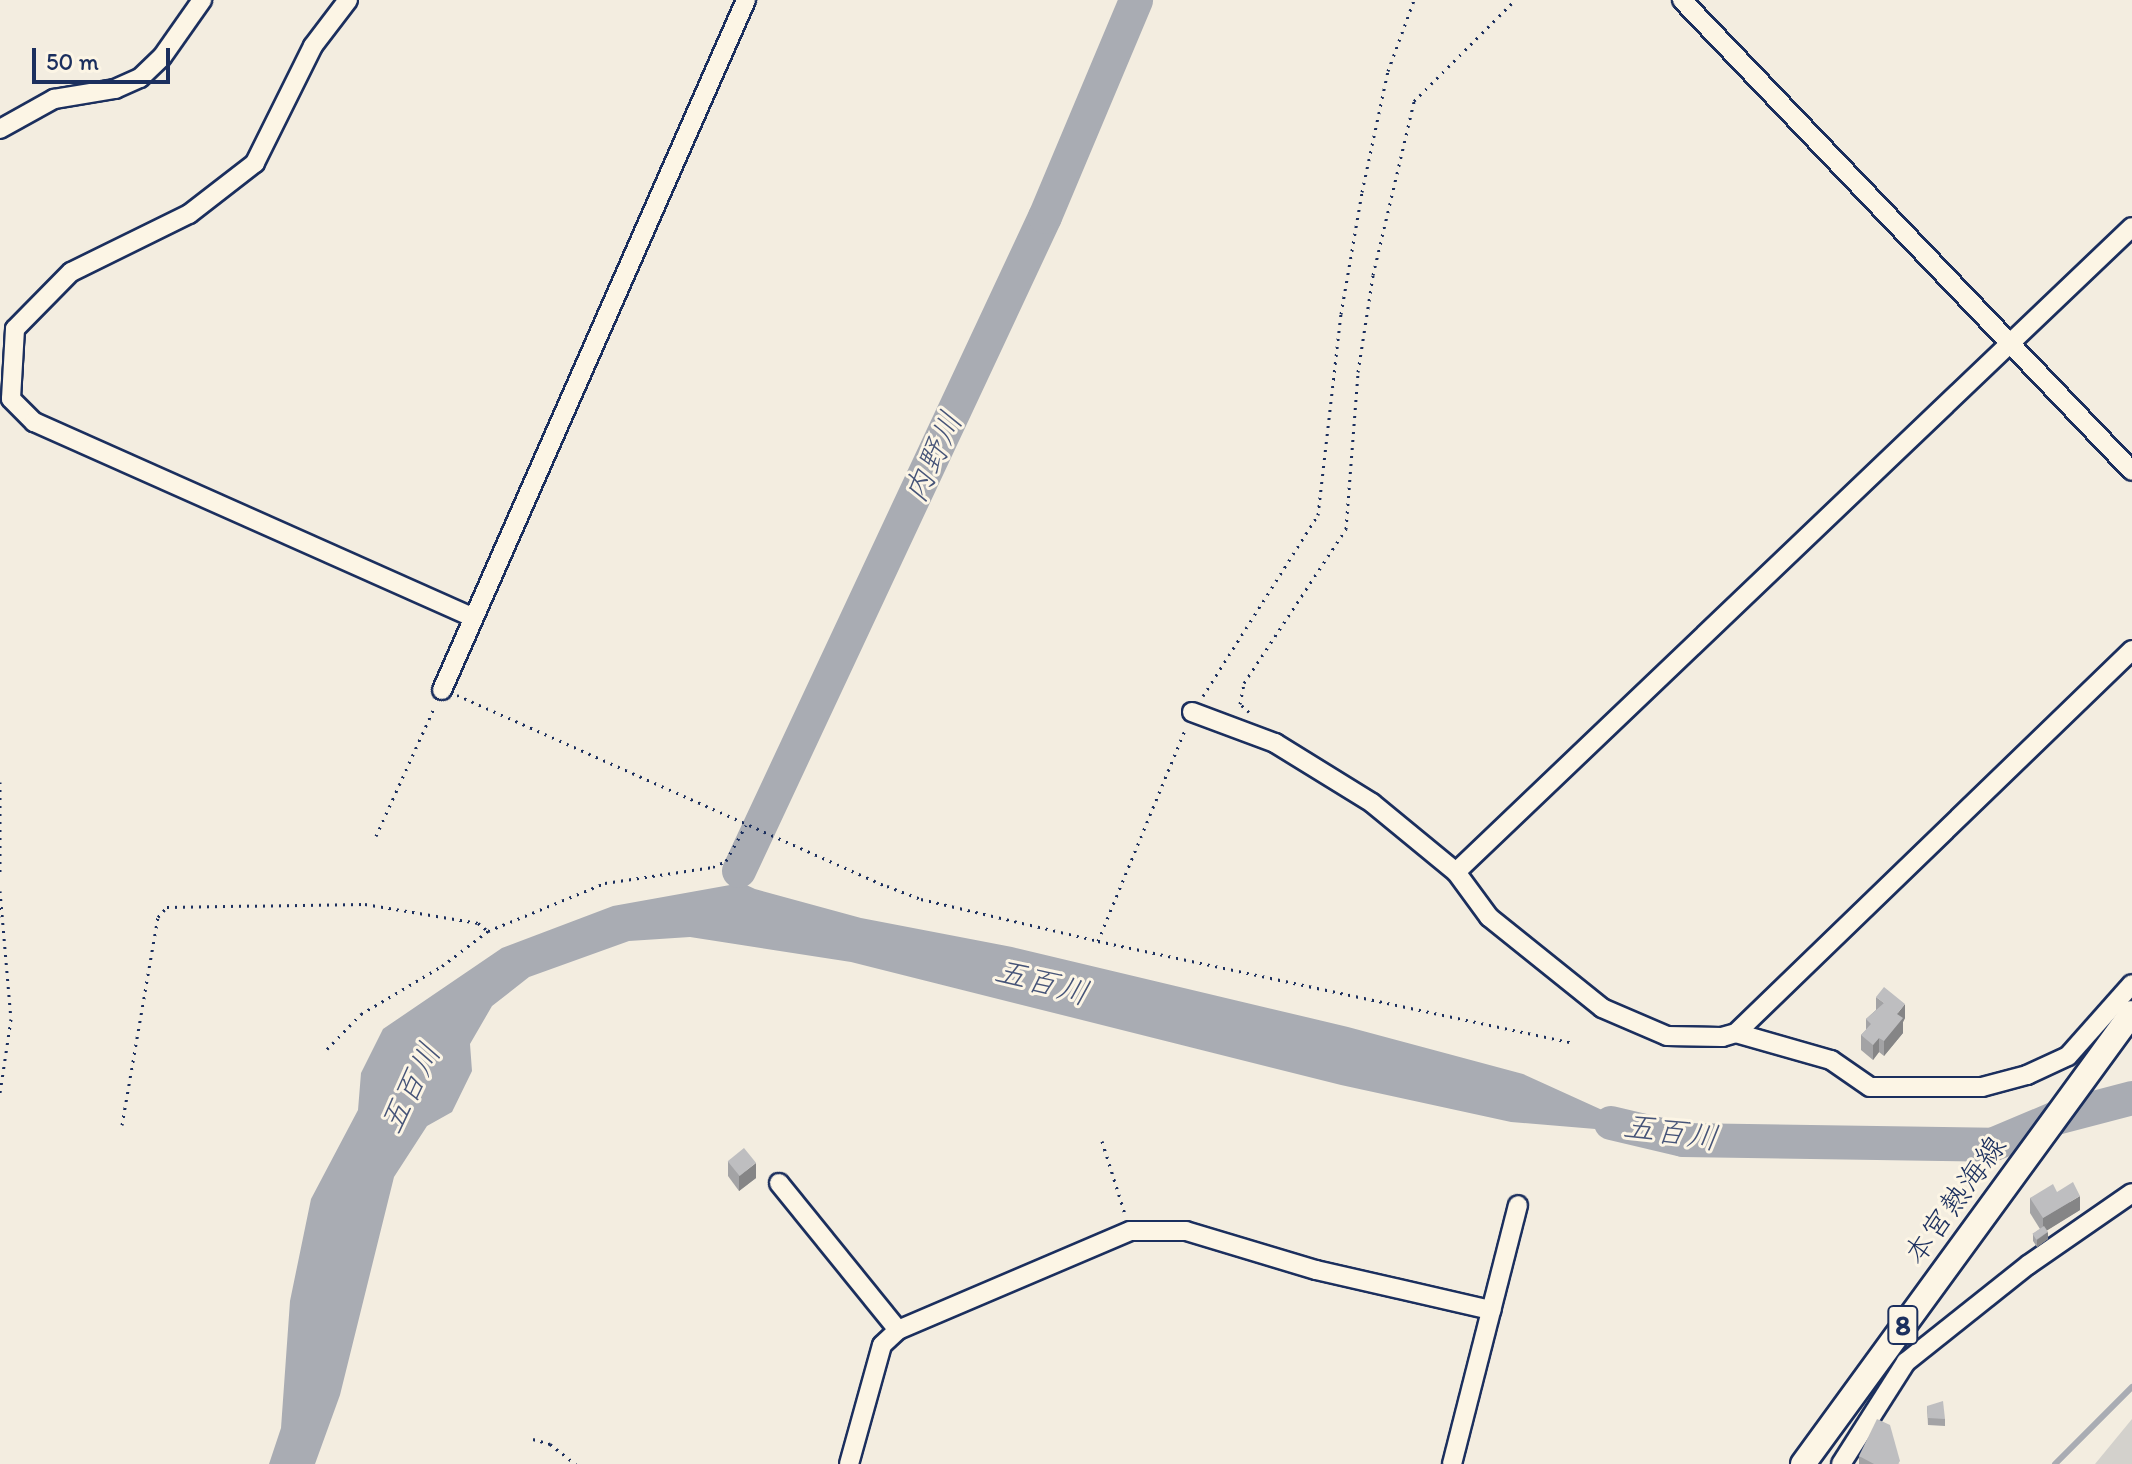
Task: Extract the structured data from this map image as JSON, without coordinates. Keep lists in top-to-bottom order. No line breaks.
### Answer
{"streets":{"main road":["本宮熱海線","8"]},"water":["内野川","五百川"],"scale_bar":"50 m"}
